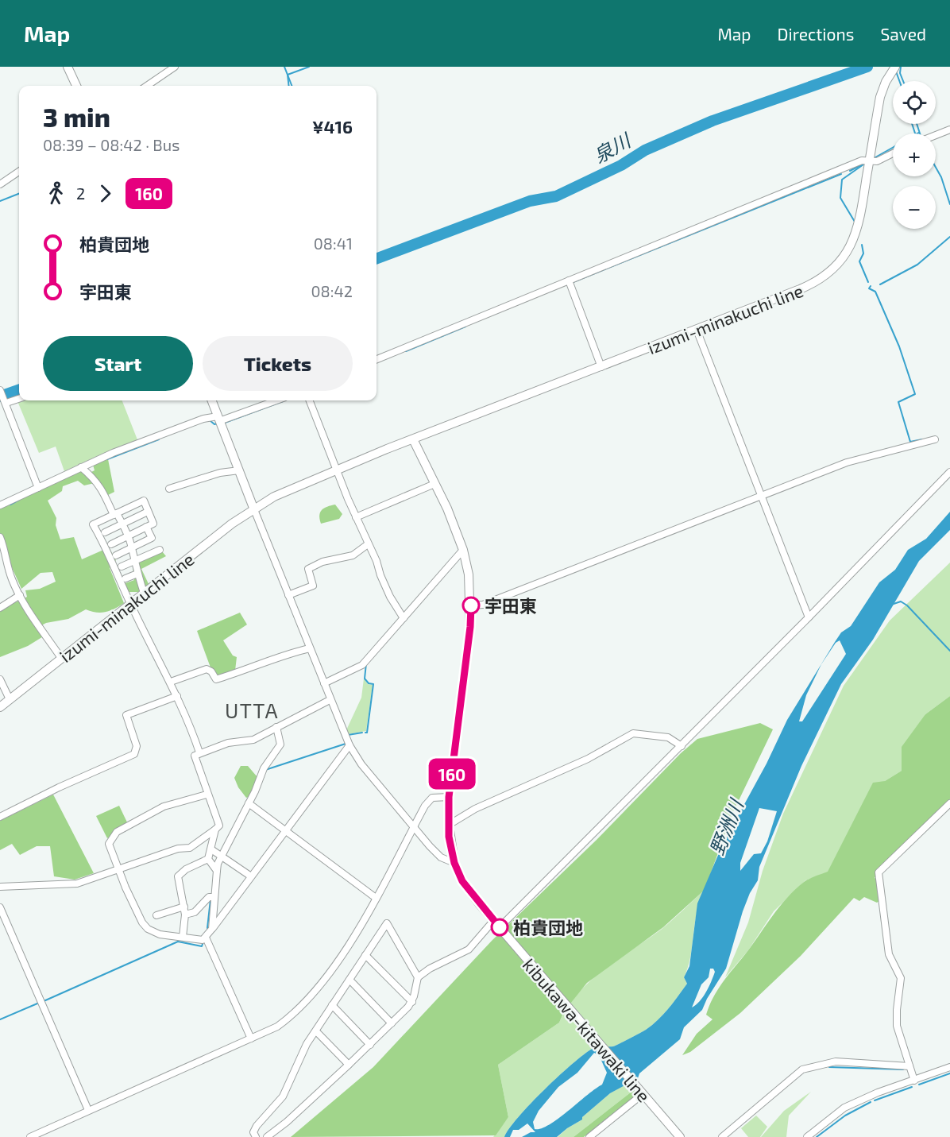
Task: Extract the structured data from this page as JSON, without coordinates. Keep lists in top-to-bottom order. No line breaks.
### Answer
{"streets":{"main road":["izumi-minakuchi line","kibukawa-kitawaki line"]},"crossings":[["izumi-minakuchi line","kibukawa-kitawaki line"]],"districts":["UTTA"],"water":["泉川","野洲川"],"places":["宇田東","柏貴団地"],"lines":["bus line 160"],"page":{"header":"Map","nav":["Map","Directions","Saved"],"on_map":"160","map_buttons":["+","−"],"heading":["3 min","08:39 – 08:42 · Bus","¥416"],"legs":["2","160"],"list":[{"name":"柏貴団地","value":"08:41"},{"name":"宇田東","value":"08:42"}],"buttons":["Start","Tickets"]}}
